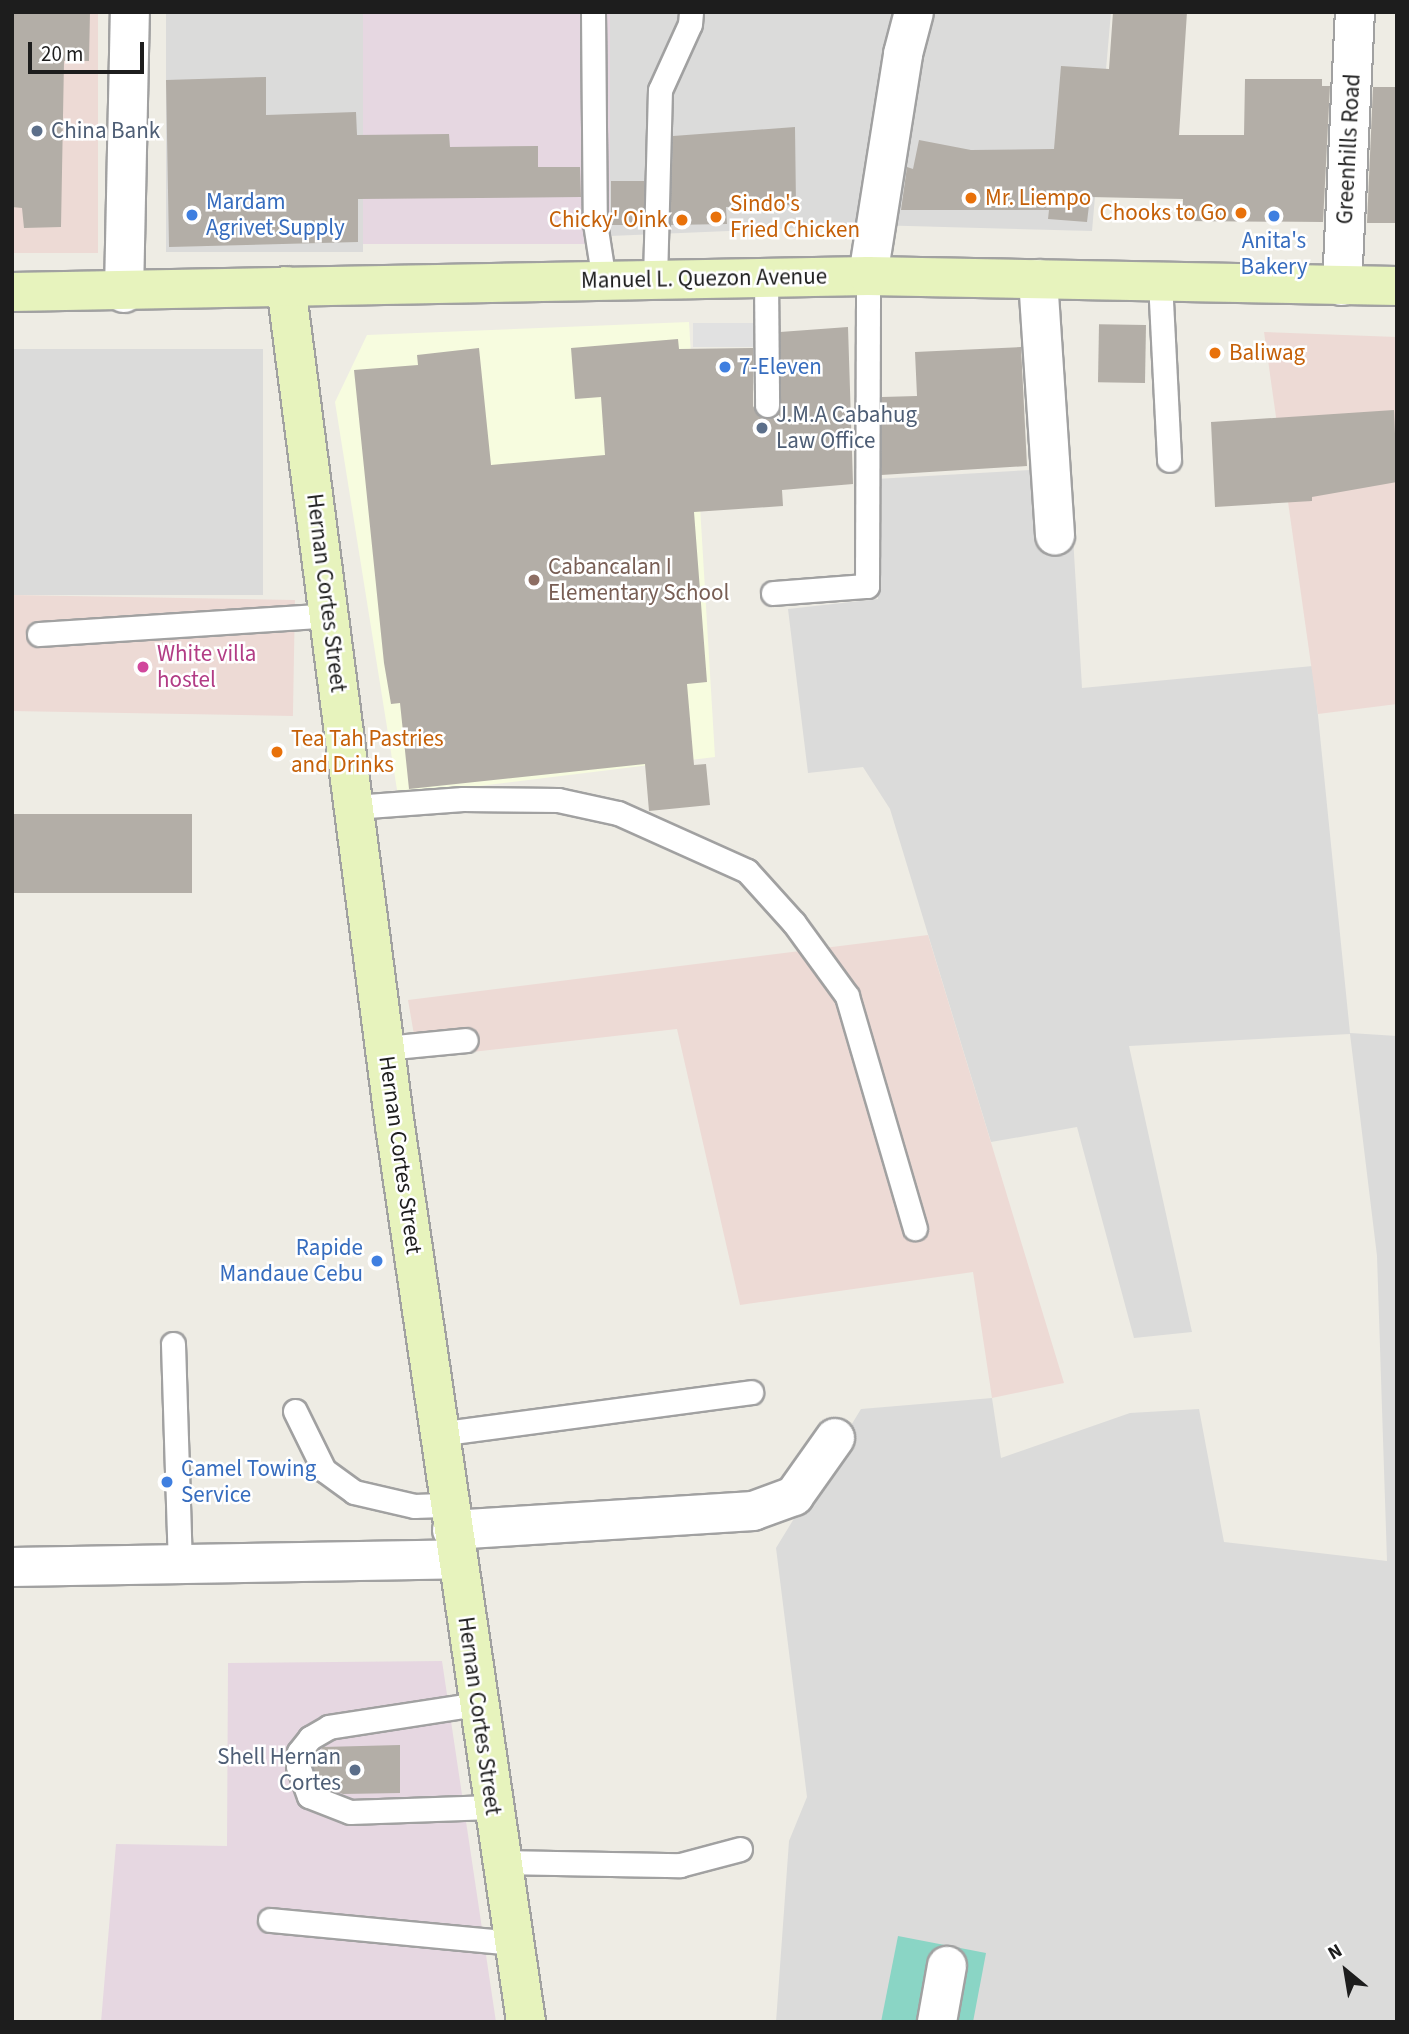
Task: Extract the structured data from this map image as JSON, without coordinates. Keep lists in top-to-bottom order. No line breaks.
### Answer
{"streets":{"main road":["Manuel L. Quezon Avenue","Hernan Cortes Street"],"street":["Greenhills Road"]},"crossings":[["Greenhills Road","Manuel L. Quezon Avenue"],["Manuel L. Quezon Avenue","Hernan Cortes Street"]],"places":["China Bank","Mr. Liempo","Chooks to Go","Mardam Agrivet Supply","Anita's Bakery","Sindo's Fried Chicken","Chicky' Oink","Baliwag","7-Eleven","J.M.A Cabahug Law Office","Cabancalan I Elementary School","White villa hostel","Tea Tah Pastries and Drinks","Rapide Mandaue Cebu","Camel Towing Service","Shell Hernan Cortes"],"scale_bar":"20 m","north":"top left"}
